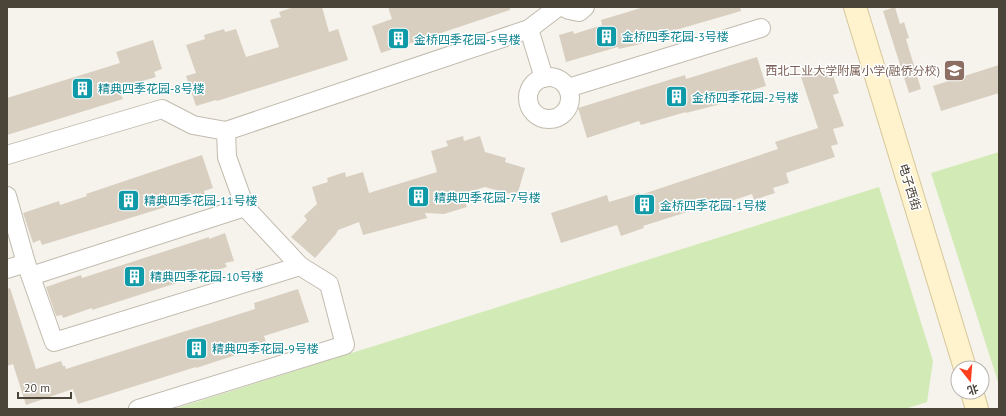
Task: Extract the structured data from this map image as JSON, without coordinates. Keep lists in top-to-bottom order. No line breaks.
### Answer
{"streets":{"street":["电子西街"]},"places":{"building":["金桥四季花园-3号楼","金桥四季花园-5号楼","精典四季花园-8号楼","金桥四季花园-2号楼","精典四季花园-7号楼","精典四季花园-11号楼","金桥四季花园-1号楼","精典四季花园-10号楼","精典四季花园-9号楼"],"school or university":["西北工业大学附属小学(融侨分校)"]},"scale_bar":"20 m","north":"bottom"}
